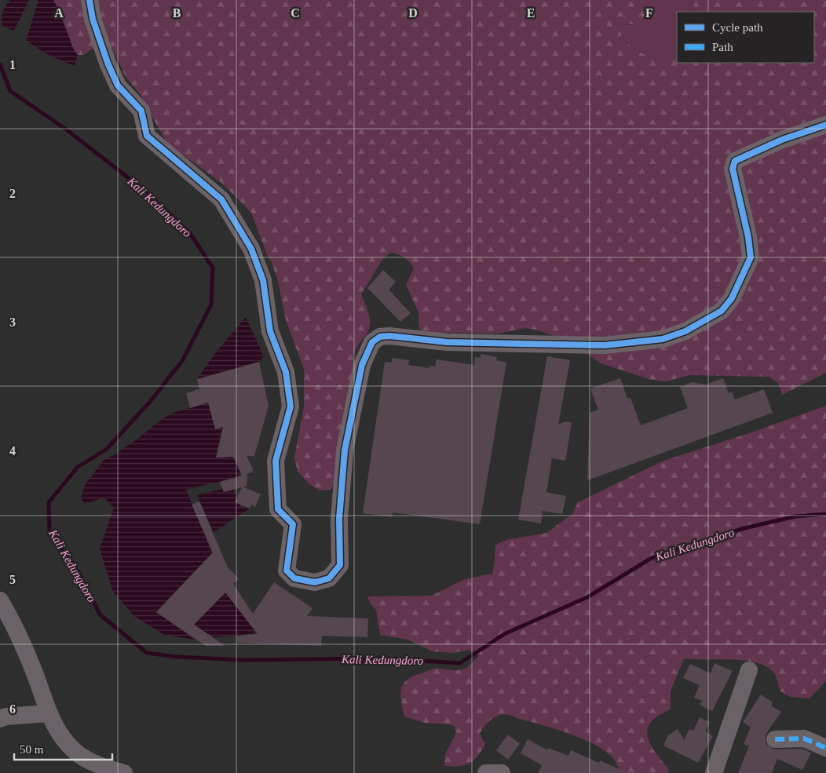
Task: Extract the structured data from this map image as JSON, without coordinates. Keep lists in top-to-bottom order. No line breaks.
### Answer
{"water":["Kali Kedungdoro"],"legend":["Cycle path","Path"],"scale_bar":"50 m","grid":{"columns":["A","B","C","D","E","F"],"rows":["1","2","3","4","5","6"]}}
